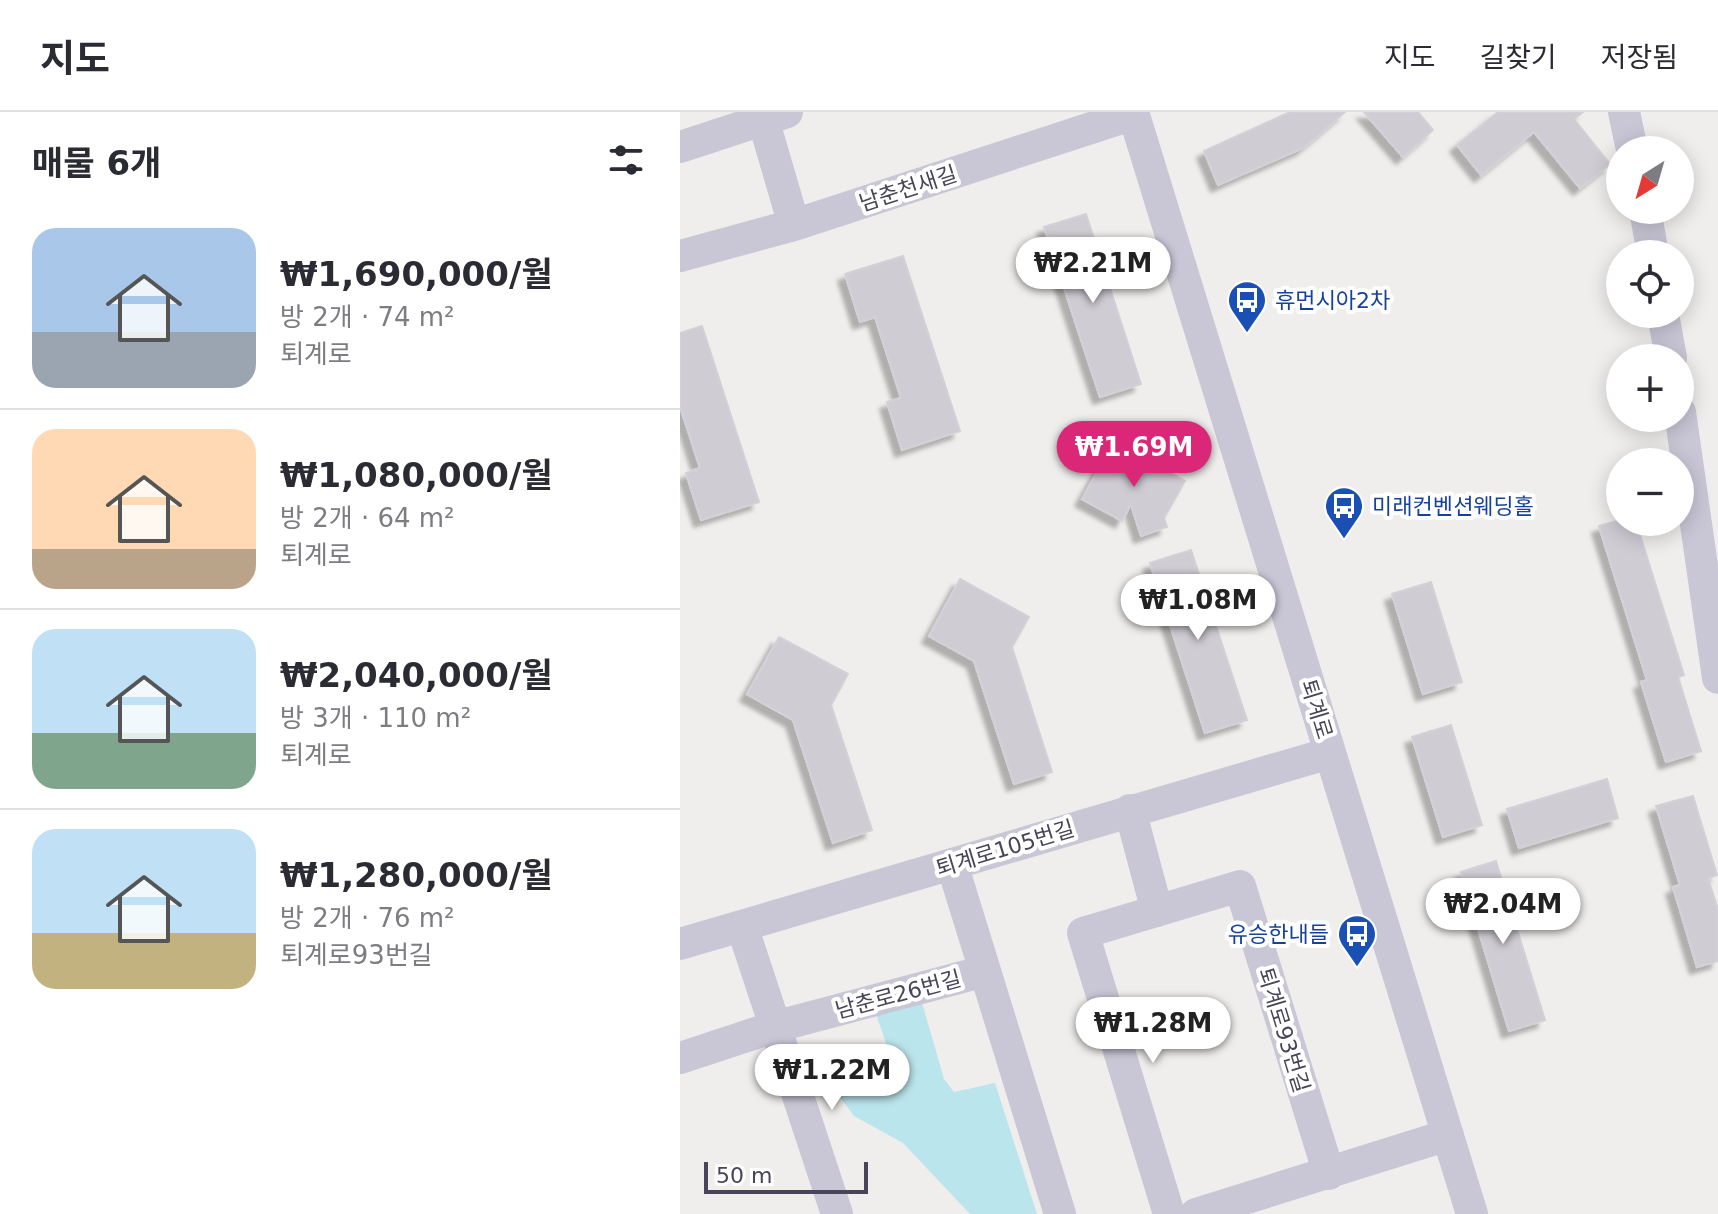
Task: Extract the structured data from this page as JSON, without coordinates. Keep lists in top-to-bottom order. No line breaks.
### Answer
{"streets":{"street":["남춘천새길","퇴계로","퇴계로105번길","남춘로26번길","퇴계로93번길"]},"crossings":[["남춘천새길","퇴계로"],["퇴계로","퇴계로105번길"],["퇴계로105번길","남춘로26번길"]],"places":{"bus stop":["휴먼시아2차","미래컨벤션웨딩홀","유승한내들"]},"scale_bar":"50 m","north":"bottom left","page":{"header":"지도","nav":["지도","길찾기","저장됨"],"heading":"매물 6개","map_buttons":["+","−"],"list":[{"name":"₩1,690,000/월","note":"방 2개 · 74 m² · 퇴계로"},{"name":"₩1,080,000/월","note":"방 2개 · 64 m² · 퇴계로"},{"name":"₩2,040,000/월","note":"방 3개 · 110 m² · 퇴계로"},{"name":"₩1,280,000/월","note":"방 2개 · 76 m² · 퇴계로93번길"}],"price":["₩2.21M","₩1.69M","₩1.08M","₩2.04M","₩1.28M","₩1.22M"],"scale":"50 m"}}
